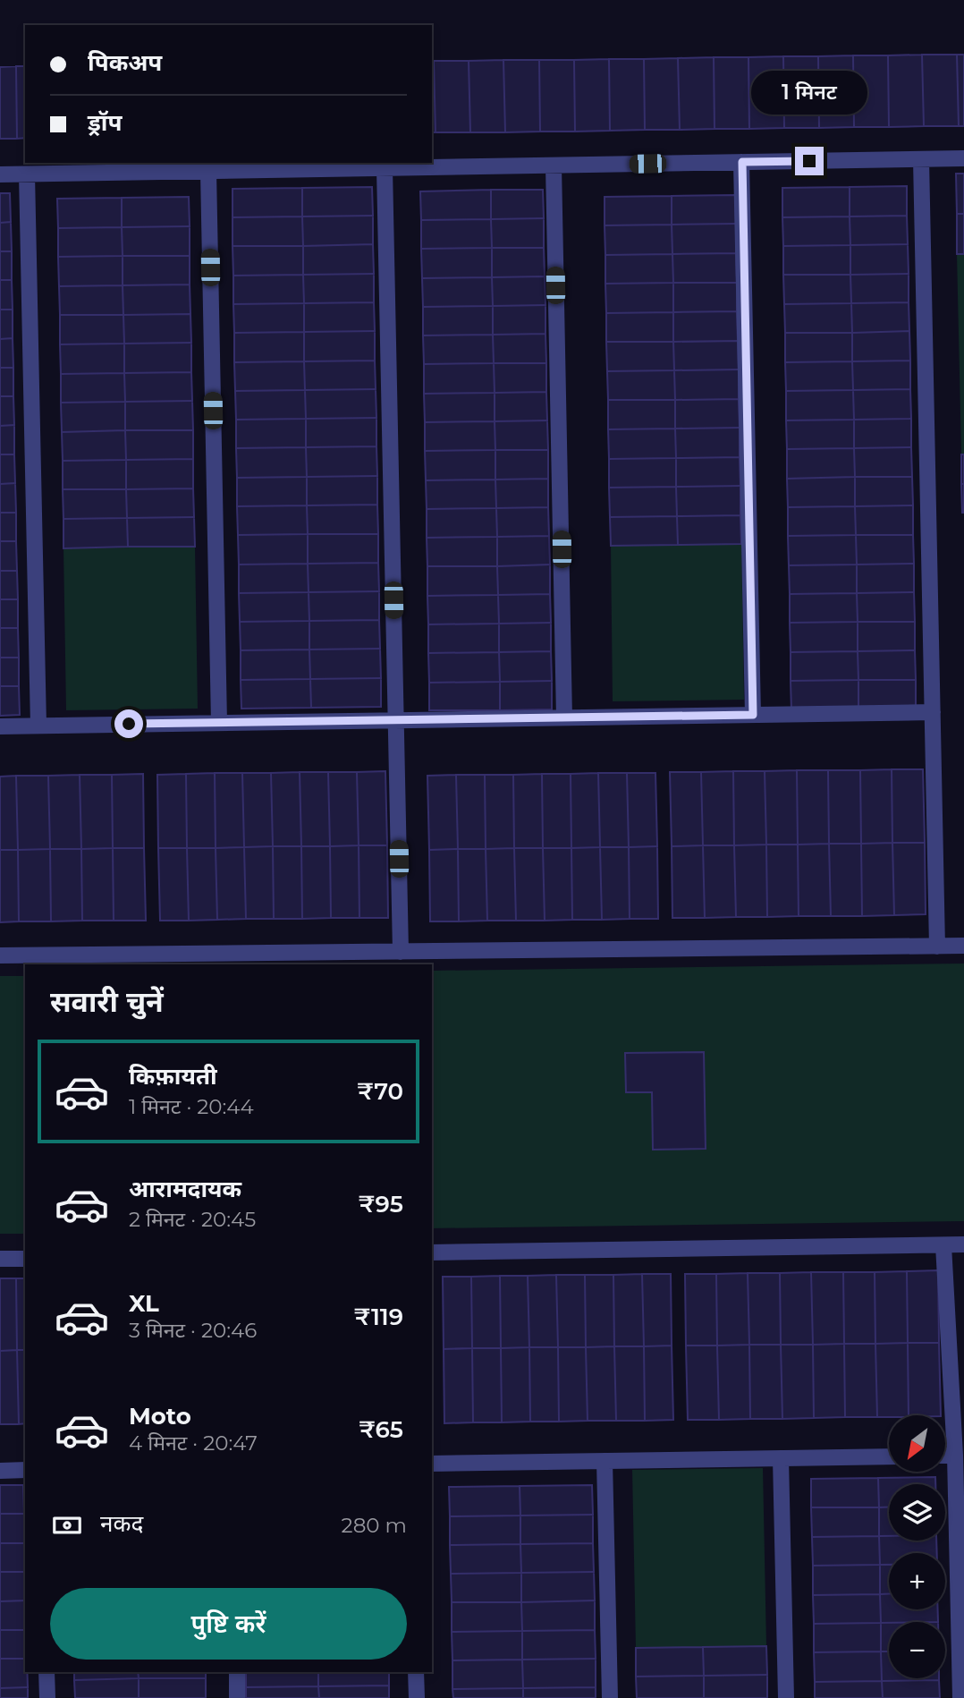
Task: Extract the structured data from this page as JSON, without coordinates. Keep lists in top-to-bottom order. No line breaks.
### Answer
{"north":"bottom left","page":{"banner":["पिकअप","ड्रॉप"],"bubble":"1 मिनट","heading":"सवारी चुनें","list":[{"name":"किफ़ायती","note":"1 मिनट · 20:44","value":"₹70"},{"name":"आरामदायक","note":"2 मिनट · 20:45","value":"₹95"},{"name":"XL","note":"3 मिनट · 20:46","value":"₹119"},{"name":"Moto","note":"4 मिनट · 20:47","value":"₹65"}],"map_buttons":["+","−"],"pay":["नकद","280 m"],"buttons":"पुष्टि करें"}}
